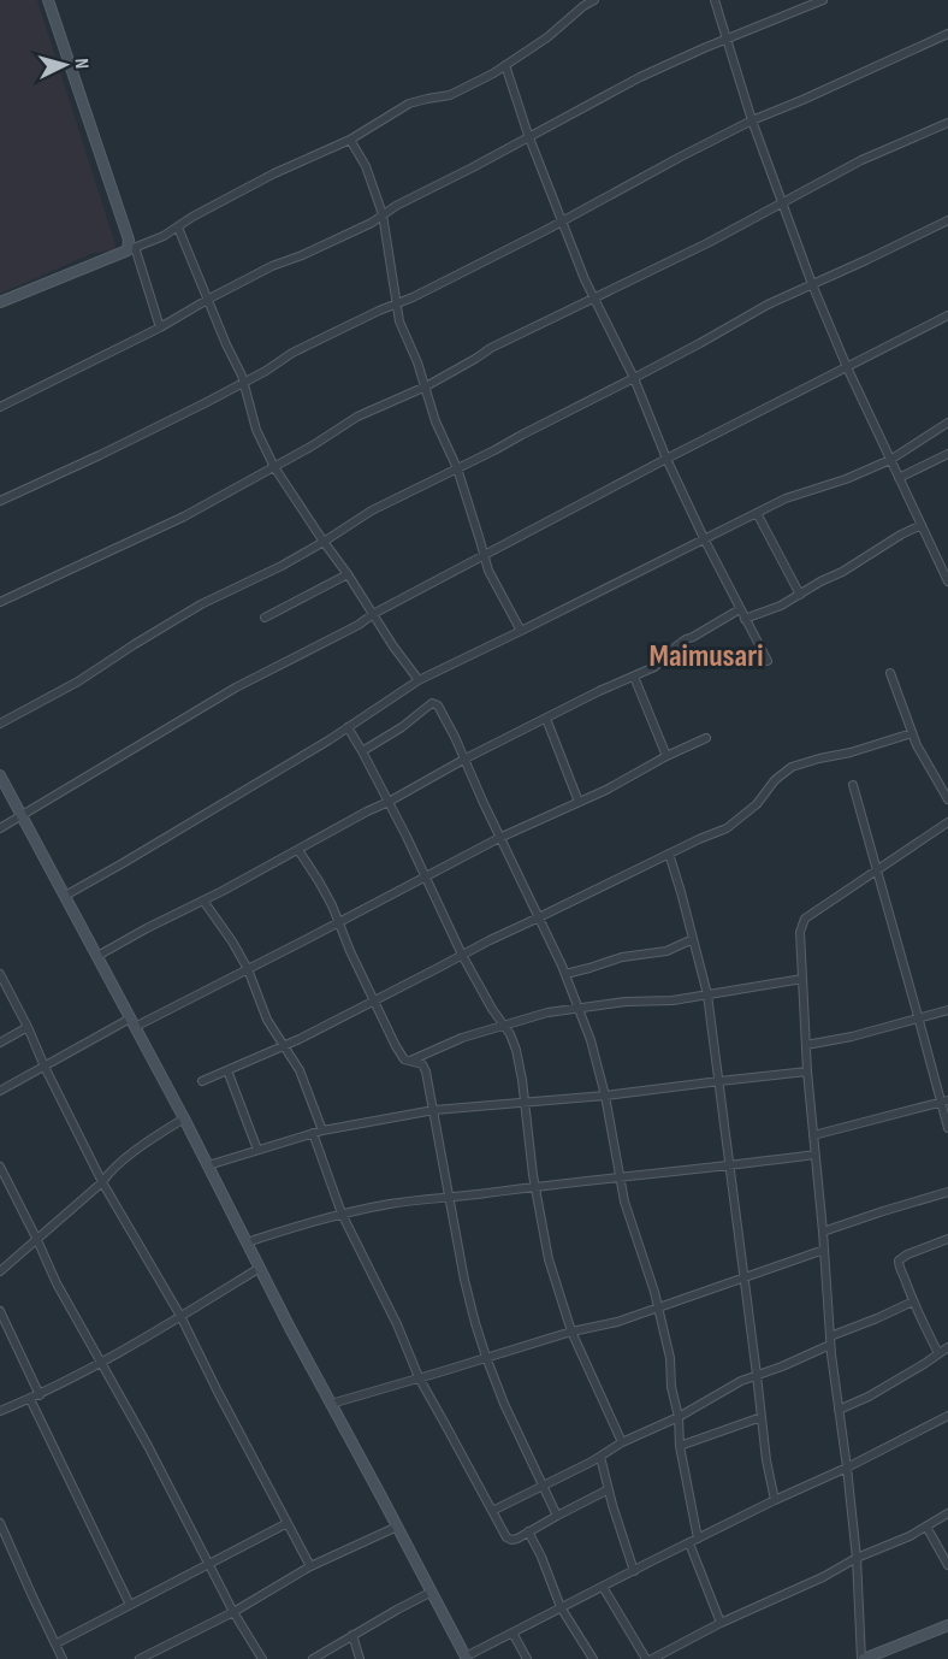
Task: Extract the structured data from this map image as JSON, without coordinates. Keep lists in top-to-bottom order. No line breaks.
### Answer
{"districts":["Maimusari"],"north":"right"}
